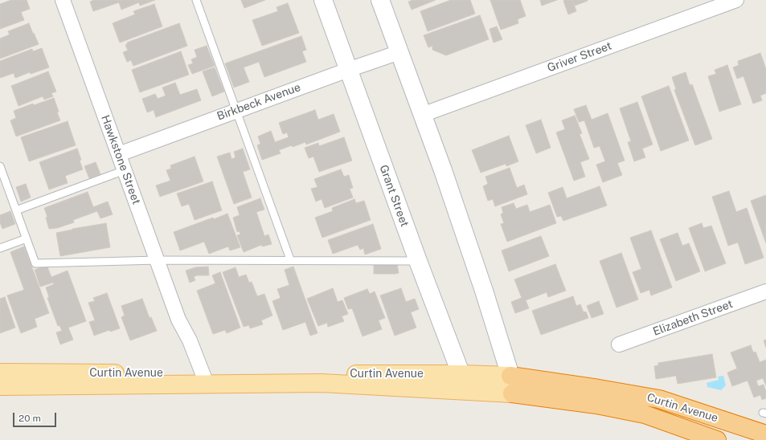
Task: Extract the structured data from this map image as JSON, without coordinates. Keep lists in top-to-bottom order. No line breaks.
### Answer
{"streets":{"highway":["Curtin Avenue"],"street":["Griver Street","Birkbeck Avenue","Hawkstone Street","Grant Street","Elizabeth Street"]},"crossings":[["Birkbeck Avenue","Hawkstone Street"],["Birkbeck Avenue","Grant Street"],["Hawkstone Street","Curtin Avenue"],["Grant Street","Curtin Avenue"]],"scale_bar":"20 m"}
